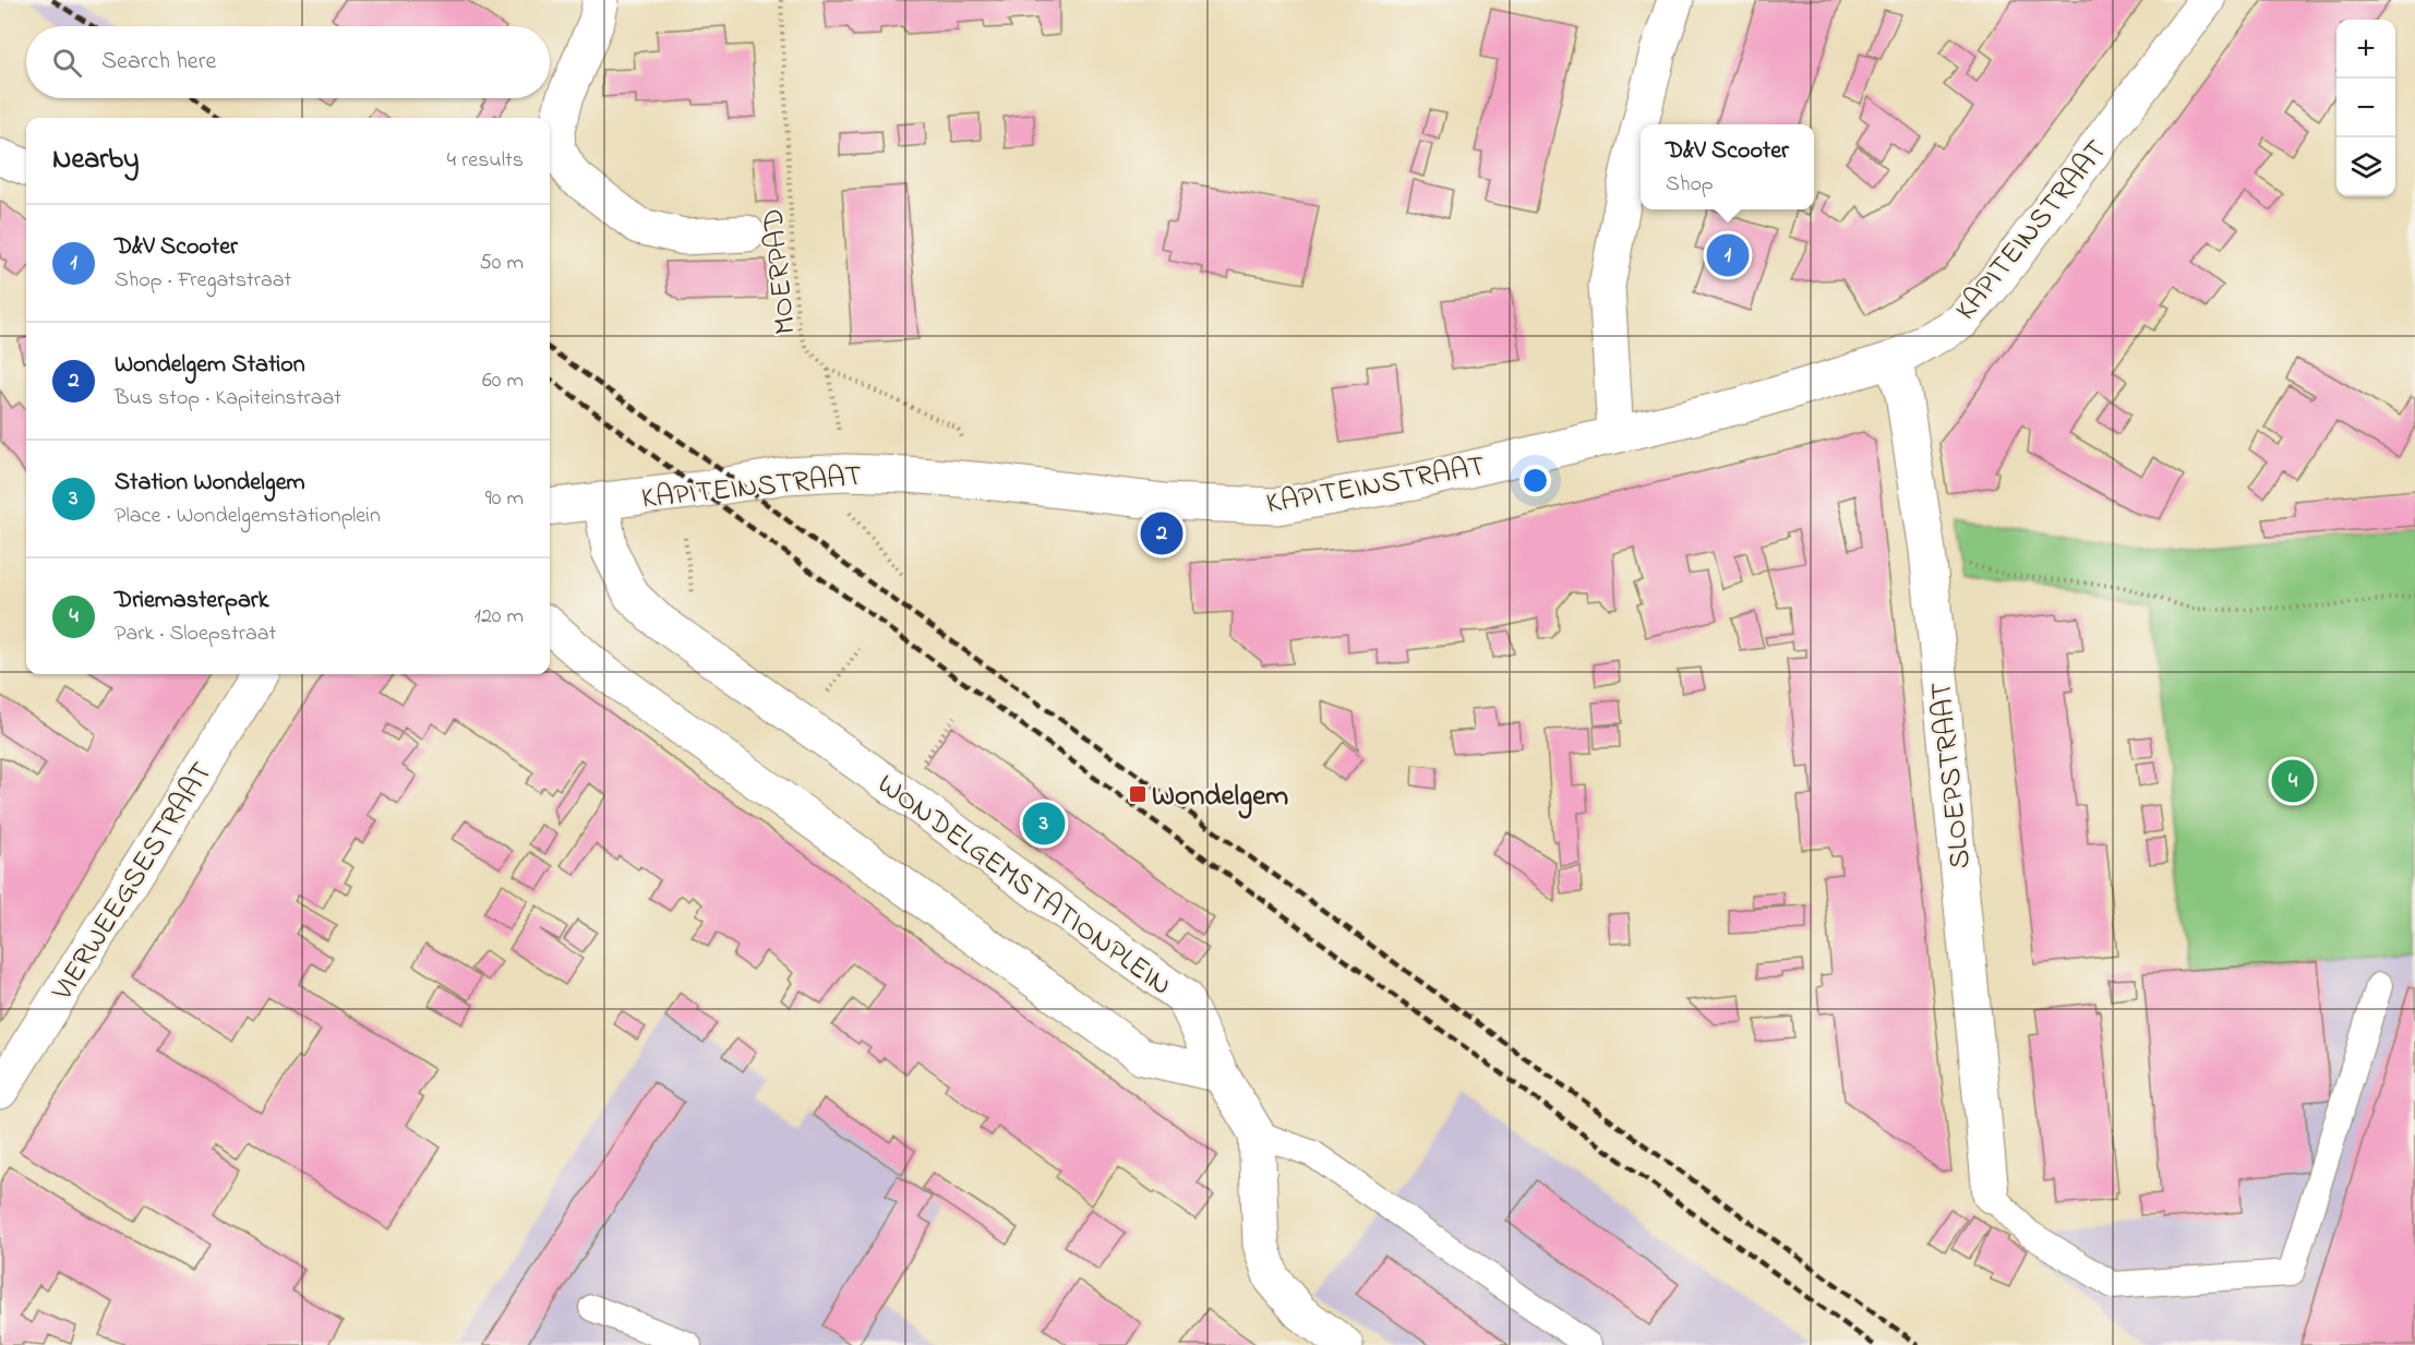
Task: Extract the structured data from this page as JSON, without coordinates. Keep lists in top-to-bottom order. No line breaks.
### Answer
{"streets":{"street":["KAPITEINSTRAAT","SLOEPSTRAAT","VIERWEEGSESTRAAT","WONDELGEMSTATIONPLEIN"],"path":["MOERPAD"]},"crossings":[["KAPITEINSTRAAT","MOERPAD"],["KAPITEINSTRAAT","SLOEPSTRAAT"],["KAPITEINSTRAAT","WONDELGEMSTATIONPLEIN"]],"places":{"transit":["Wondelgem"]},"page":{"map_buttons":["+","−"],"search":"Search here","heading":["Nearby","4 results"],"popup":["D&V Scooter","Shop"],"list":[{"mark":"1","name":"D&V Scooter","note":"Shop · Fregatstraat","value":"50 m"},{"mark":"2","name":"Wondelgem Station","note":"Bus stop · Kapiteinstraat","value":"60 m"},{"mark":"3","name":"Station Wondelgem","note":"Place · Wondelgemstationplein","value":"90 m"},{"mark":"4","name":"Driemasterpark","note":"Park · Sloepstraat","value":"120 m"}],"pins":["1","2","4","3"]}}
